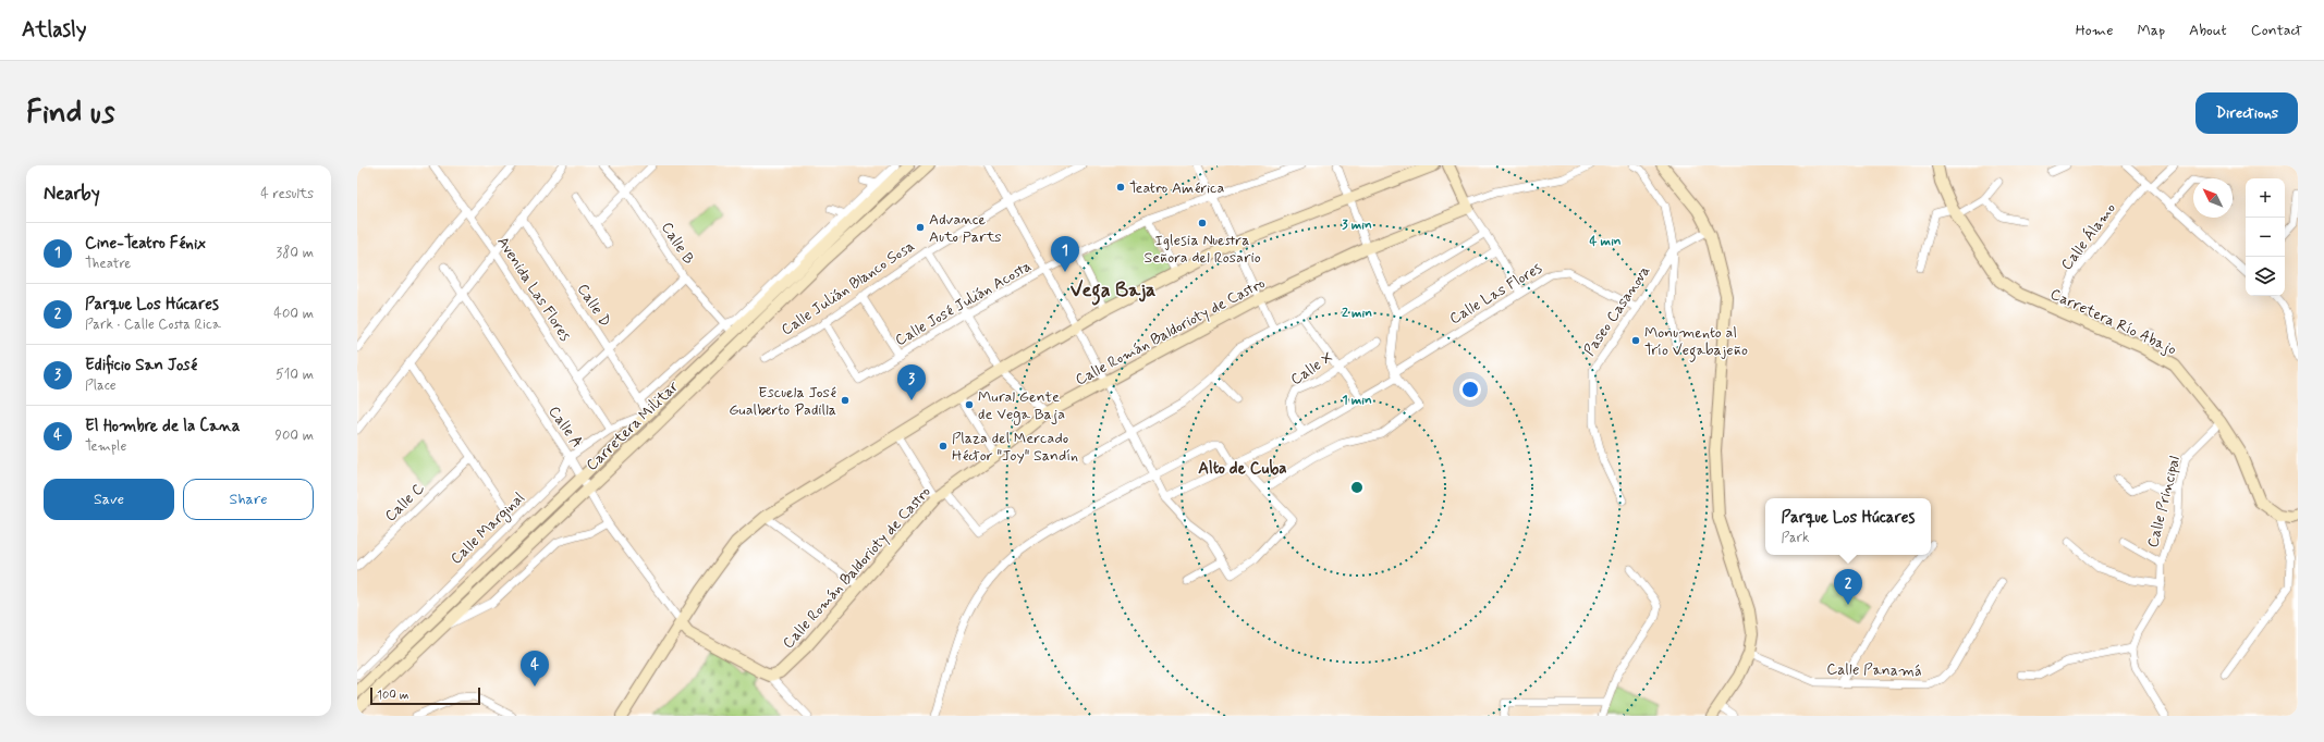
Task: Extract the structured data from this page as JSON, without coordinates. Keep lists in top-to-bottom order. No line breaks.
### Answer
{"streets":{"street":["Calle Álamo","Calle B","Calle Julián Blanco Sosa","Avenida Las Flores","Calle Las Flores","Calle José Julián Acosta","Calle D","Paseo Casanova","Carretera Río Abajo","Calle Román Baldorioty de Castro","Calle X","Carretera Militar","Calle A","Calle C","Calle Principal","Calle Marginal","Calle Panamá"]},"crossings":[["Calle Álamo","Carretera Río Abajo"],["Calle B","Carretera Militar"],["Calle Julián Blanco Sosa","Calle José Julián Acosta"],["Avenida Las Flores","Calle Marginal"],["Calle Las Flores","Paseo Casanova"],["Calle Las Flores","Calle X"],["Calle D","Carretera Militar"],["Calle D","Calle Marginal"],["Carretera Río Abajo","Calle Principal"],["Carretera Militar","Calle A"],["Carretera Militar","Calle Marginal"],["Calle A","Calle Marginal"]],"districts":["Vega Baja","Alto de Cuba"],"places":["Teatro América","Iglesia Nuestra Señora del Rosario","Advance Auto Parts","Monumento al Trío Vegabajeño","Escuela José Gualberto Padilla","Mural Gente de Vega Baja","Plaza del Mercado Héctor \"Joy\" Sandín"],"scale_bar":"100 m","north":"top left","page":{"header":"Atlasly","nav":["Home","Map","About","Contact"],"buttons":["Directions",["Save","Share"]],"title":"Find us","heading":["Nearby","4 results"],"map_buttons":["+","−"],"list":[{"mark":"1","name":"Cine-Teatro Fénix","note":"Theatre","value":"380 m"},{"mark":"2","name":"Parque Los Húcares","note":"Park · Calle Costa Rica","value":"400 m"},{"mark":"3","name":"Edificio San José","note":"Place","value":"510 m"},{"mark":"4","name":"El Hombre de la Cana","note":"Temple","value":"900 m"}],"pins":["1","3","2","4"],"popup":["Parque Los Húcares","Park"],"scale":"100 m"},"rings":["3 min","4 min","2 min","1 min"]}
